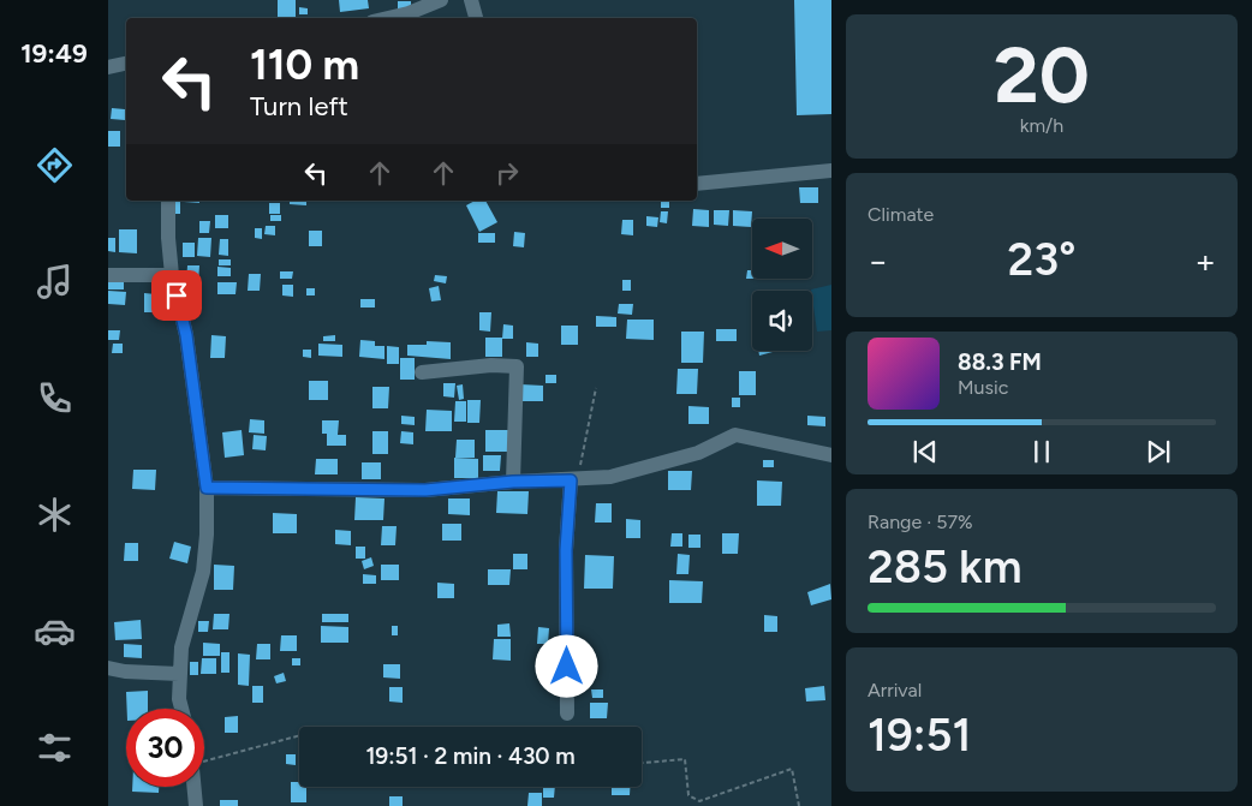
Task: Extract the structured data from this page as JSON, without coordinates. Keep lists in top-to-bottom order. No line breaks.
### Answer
{"north":"left","page":{"tabs":"19:49","tile":[["20","km/h"],"Climate",["Range · 57%","285 km"],["Arrival","19:51"]],"turn":["110 m","Turn left"],"heat":["−","23°","+"],"song":["88.3 FM","Music"],"limit":"30","trip":"19:51 · 2 min · 430 m"}}
